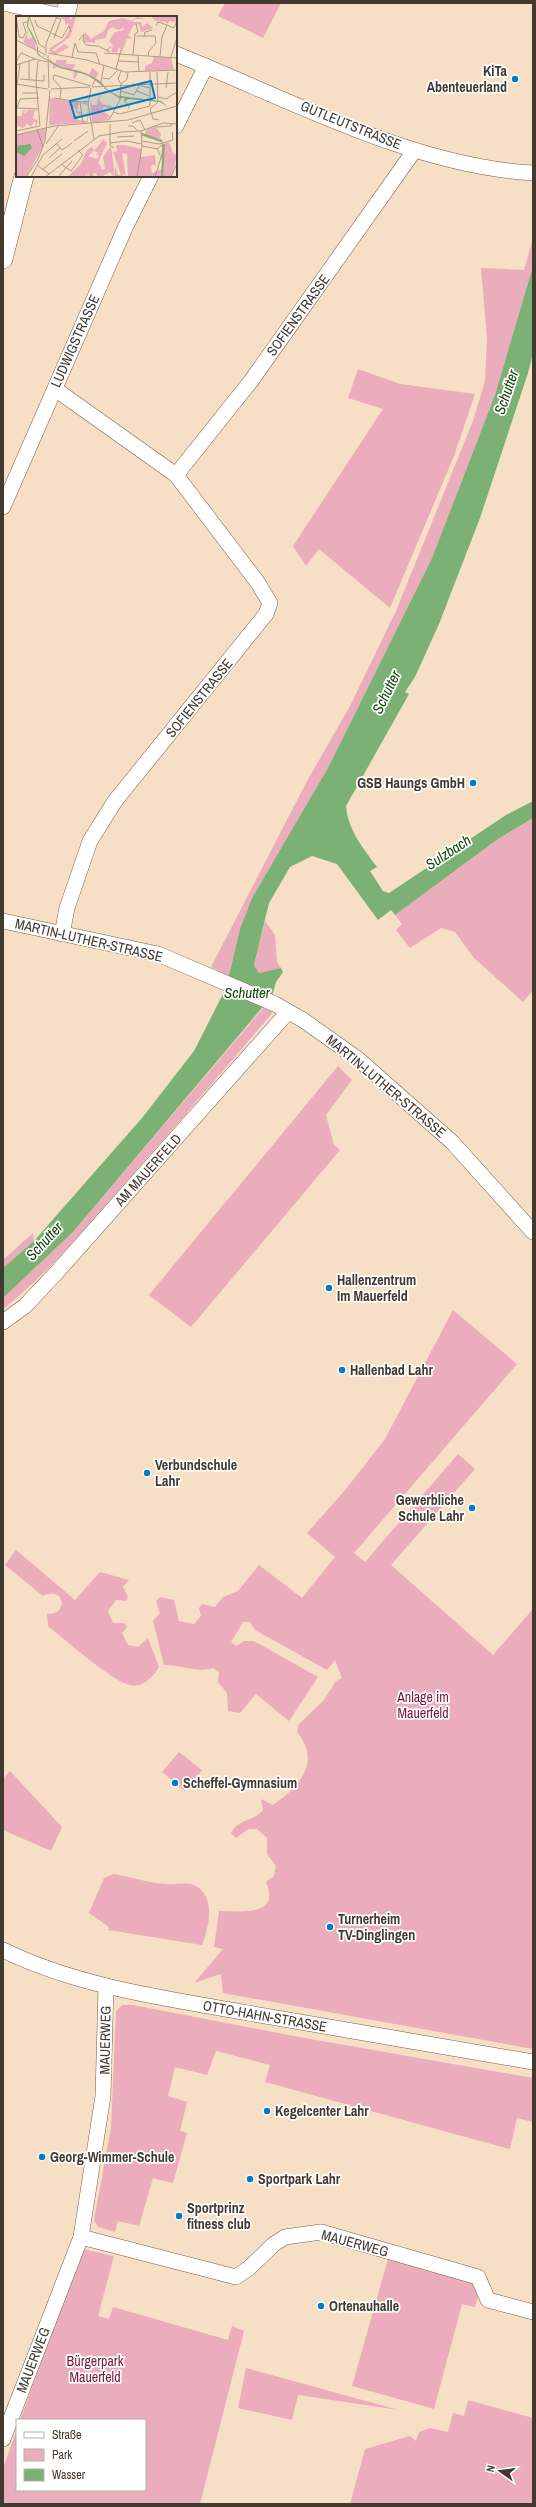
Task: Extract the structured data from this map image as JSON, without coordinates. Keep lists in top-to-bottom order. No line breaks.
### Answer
{"streets":{"street":["GUTLEUTSTRASSE","SOFIENSTRASSE","LUDWIGSTRASSE","MARTIN-LUTHER-STRASSE","AM MAUERFELD","OTTO-HAHN-STRASSE","MAUERWEG"]},"crossings":[["GUTLEUTSTRASSE","SOFIENSTRASSE"],["SOFIENSTRASSE","LUDWIGSTRASSE"],["SOFIENSTRASSE","MARTIN-LUTHER-STRASSE"],["MARTIN-LUTHER-STRASSE","AM MAUERFELD"],["OTTO-HAHN-STRASSE","MAUERWEG"]],"water":["Schutter","Sulzbach"],"parks":["Anlage im Mauerfeld","Bürgerpark Mauerfeld"],"places":["KiTa Abenteuerland","GSB Haungs GmbH","Hallenzentrum Im Mauerfeld","Hallenbad Lahr","Verbundschule Lahr","Gewerbliche Schule Lahr","Scheffel-Gymnasium","Turnerheim TV-Dinglingen","Kegelcenter Lahr","Georg-Wimmer-Schule","Sportpark Lahr","Sportprinz fitness club","Ortenauhalle"],"legend":["Straße","Park","Wasser"],"north":"left"}
